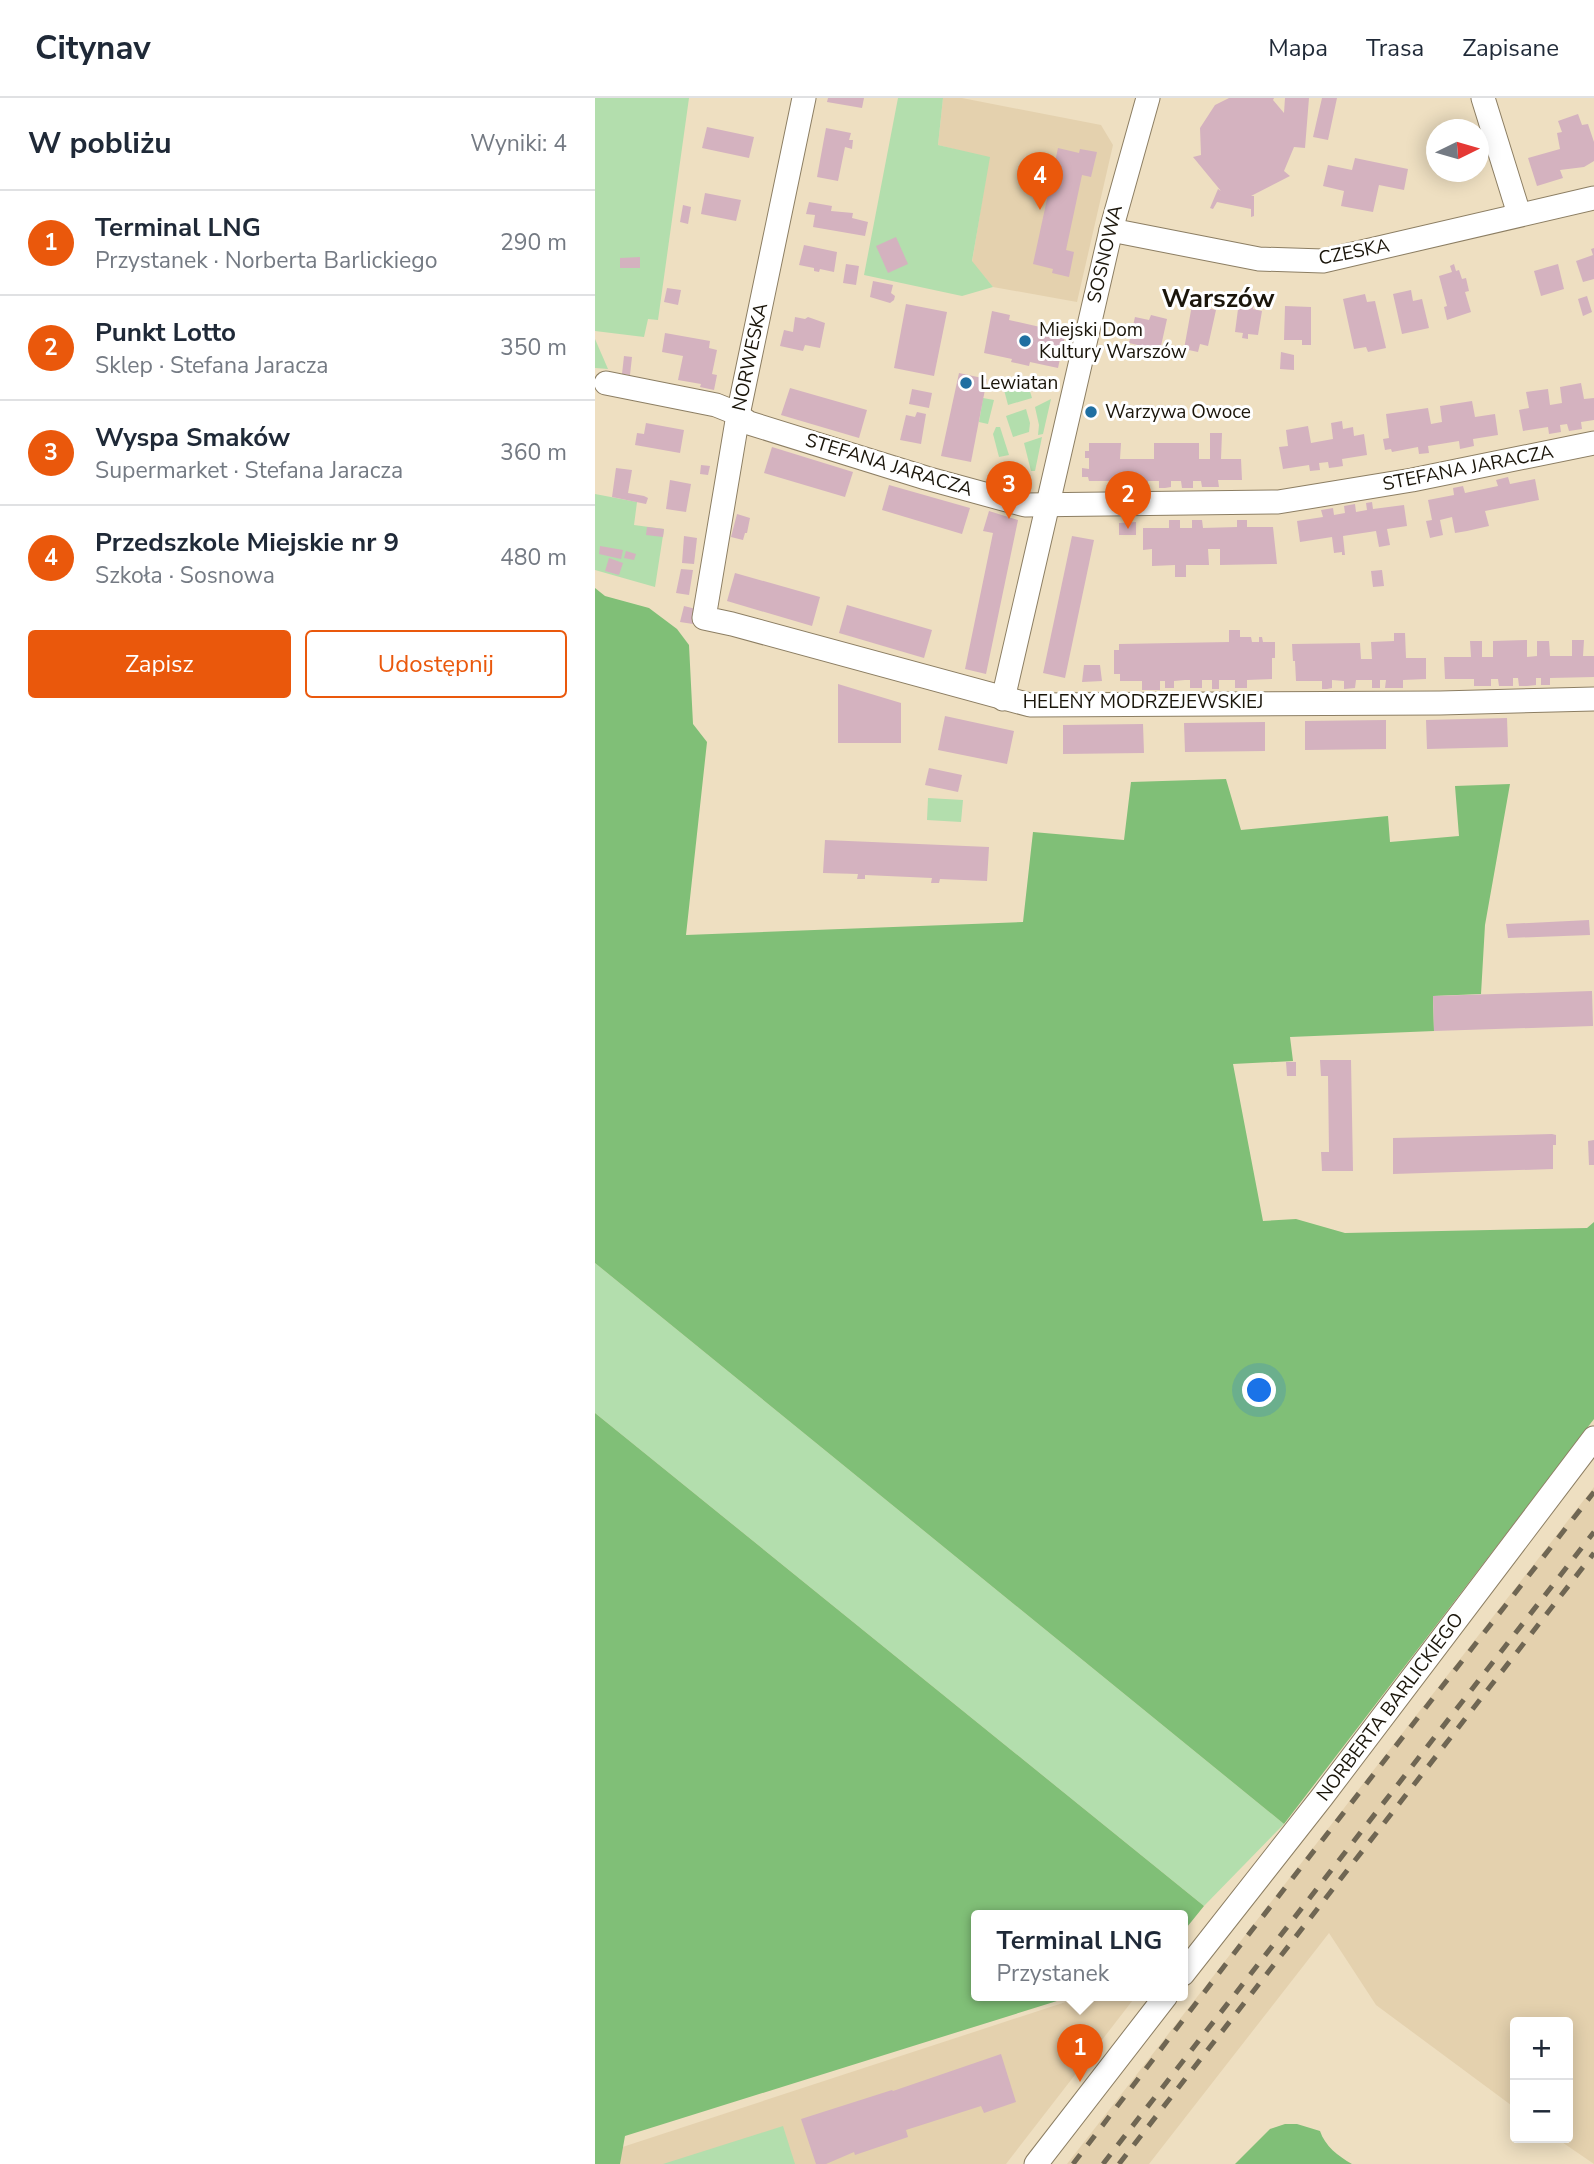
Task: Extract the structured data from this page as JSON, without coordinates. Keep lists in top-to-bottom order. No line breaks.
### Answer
{"streets":{"street":["CZESKA","SOSNOWA","NORWESKA","STEFANA JARACZA","HELENY MODRZEJEWSKIEJ","NORBERTA BARLICKIEGO"]},"crossings":[["CZESKA","SOSNOWA"],["SOSNOWA","STEFANA JARACZA"],["SOSNOWA","HELENY MODRZEJEWSKIEJ"],["NORWESKA","STEFANA JARACZA"],["NORWESKA","HELENY MODRZEJEWSKIEJ"]],"districts":["Warszów"],"places":["Miejski Dom Kultury Warszów","Lewiatan","Warzywa Owoce"],"north":"right","page":{"header":"Citynav","nav":["Mapa","Trasa","Zapisane"],"heading":["W pobliżu","Wyniki: 4"],"pins":["4","3","2","1"],"list":[{"mark":"1","name":"Terminal LNG","note":"Przystanek · Norberta Barlickiego","value":"290 m"},{"mark":"2","name":"Punkt Lotto","note":"Sklep · Stefana Jaracza","value":"350 m"},{"mark":"3","name":"Wyspa Smaków","note":"Supermarket · Stefana Jaracza","value":"360 m"},{"mark":"4","name":"Przedszkole Miejskie nr 9","note":"Szkoła · Sosnowa","value":"480 m"}],"buttons":["Zapisz","Udostępnij"],"popup":["Terminal LNG","Przystanek"],"map_buttons":["+","−"]}}
